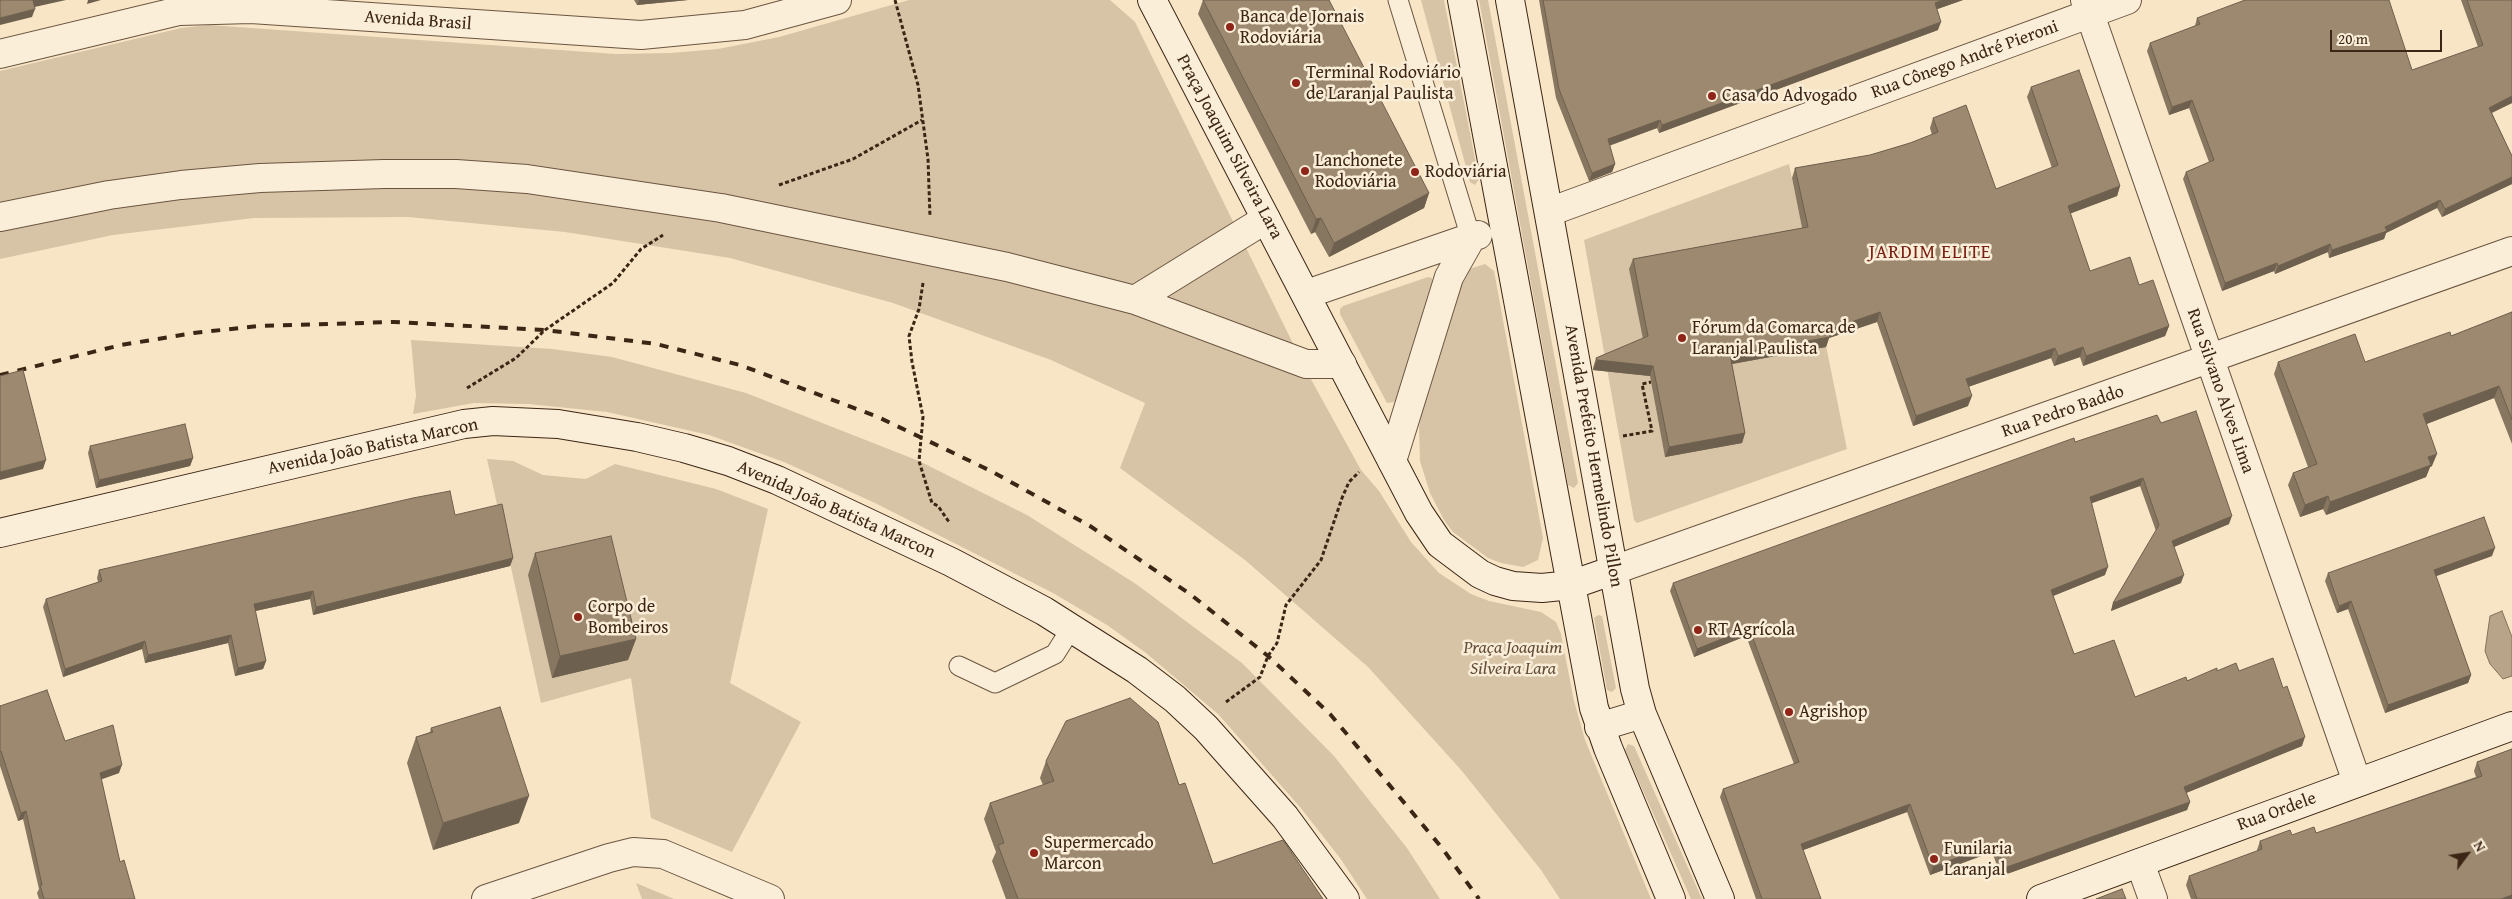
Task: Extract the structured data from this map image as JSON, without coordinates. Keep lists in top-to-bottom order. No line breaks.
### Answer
{"streets":{"street":["Avenida Brasil","Rua Cônego André Pieroni","Praça Joaquim Silveira Lara","Rua Silvano Alves Lima","Rua Pedro Baddo","Avenida João Batista Marcon","Avenida Prefeito Hermelindo Pillon","Rua Ordele"]},"crossings":[["Rua Cônego André Pieroni","Rua Silvano Alves Lima"],["Rua Cônego André Pieroni","Avenida Prefeito Hermelindo Pillon"],["Praça Joaquim Silveira Lara","Rua Pedro Baddo"],["Praça Joaquim Silveira Lara","Avenida Prefeito Hermelindo Pillon"],["Rua Silvano Alves Lima","Rua Pedro Baddo"],["Rua Silvano Alves Lima","Rua Ordele"],["Rua Pedro Baddo","Avenida Prefeito Hermelindo Pillon"]],"districts":["JARDIM ELITE"],"parks":["Praça Joaquim Silveira Lara"],"places":["Banca de Jornais Rodoviária","Terminal Rodoviário de Laranjal Paulista","Casa do Advogado","Lanchonete Rodoviária","Rodoviária","Fórum da Comarca de Laranjal Paulista","Corpo de Bombeiros","RT Agrícola","Agrishop","Supermercado Marcon","Funilaria Laranjal"],"scale_bar":"20 m","north":"top right"}
